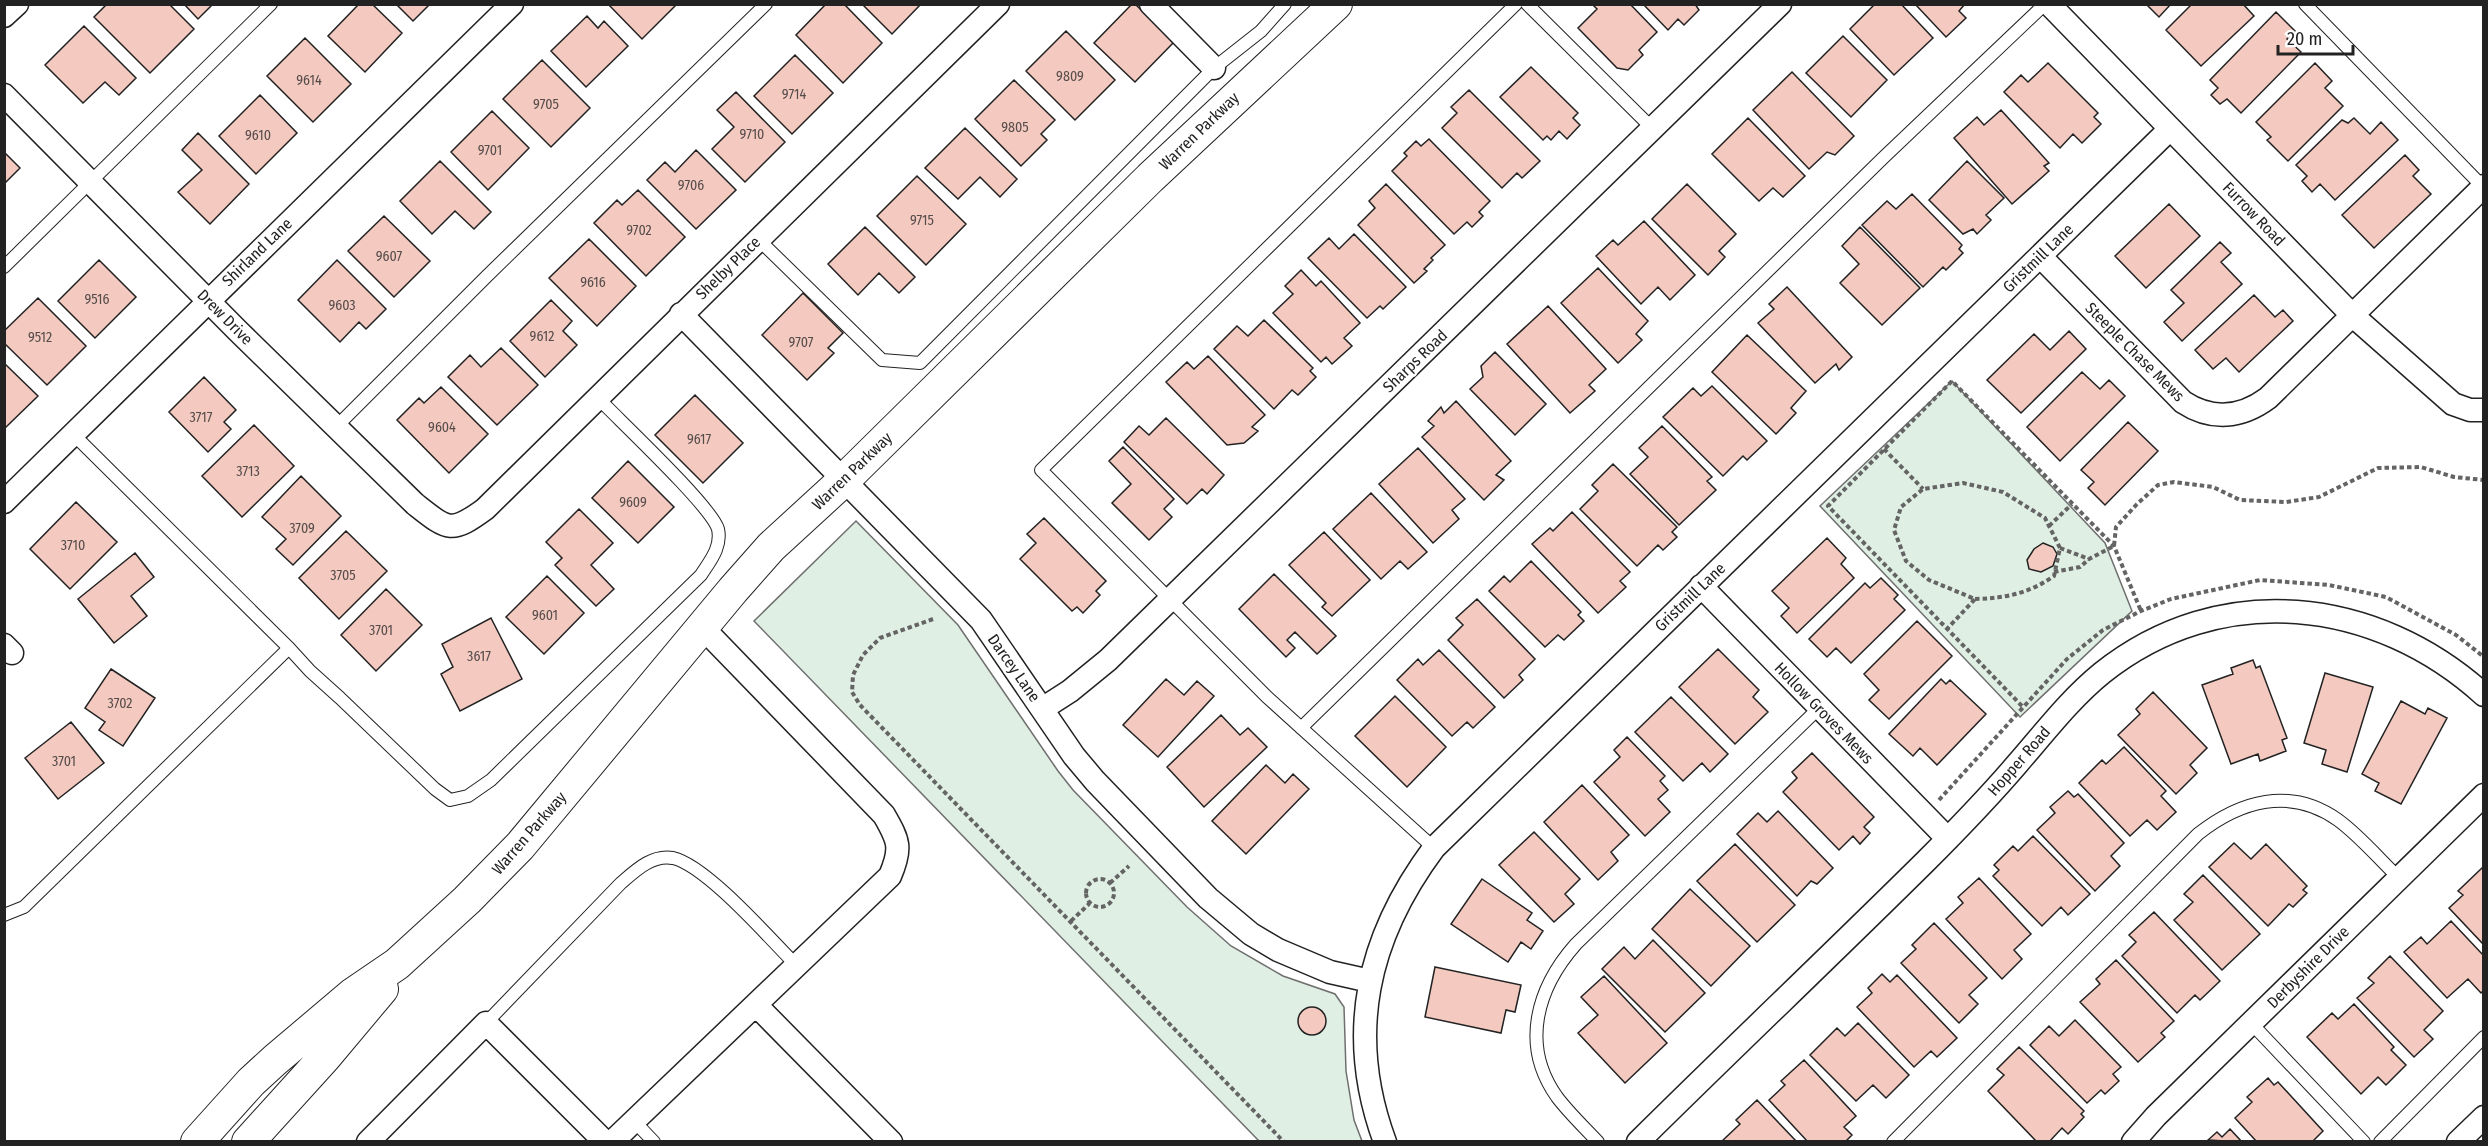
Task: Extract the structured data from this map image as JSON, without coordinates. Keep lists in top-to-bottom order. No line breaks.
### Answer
{"streets":{"main road":["Warren Parkway"],"street":["Furrow Road","Shirland Lane","Gristmill Lane","Shelby Place","Drew Drive","Steeple Chase Mews","Sharps Road","Darcey Lane","Hollow Groves Mews","Hopper Road","Derbyshire Drive"]},"crossings":[["Warren Parkway","Darcey Lane"],["Furrow Road","Gristmill Lane"],["Furrow Road","Steeple Chase Mews"],["Shirland Lane","Drew Drive"],["Gristmill Lane","Steeple Chase Mews"],["Gristmill Lane","Darcey Lane"],["Gristmill Lane","Hollow Groves Mews"],["Shelby Place","Drew Drive"],["Shelby Place","Darcey Lane"],["Sharps Road","Darcey Lane"],["Hollow Groves Mews","Hopper Road"]],"house_numbers":["9809","9614","9714","9705","9805","9710","9610","9701","9706","9715","9702","9607","9616","9516","9603","9612","9512","9707","3717","9604","9617","3713","9609","3709","3710","3705","9601","3701","3617","3702","3701"],"scale_bar":"20 m"}
